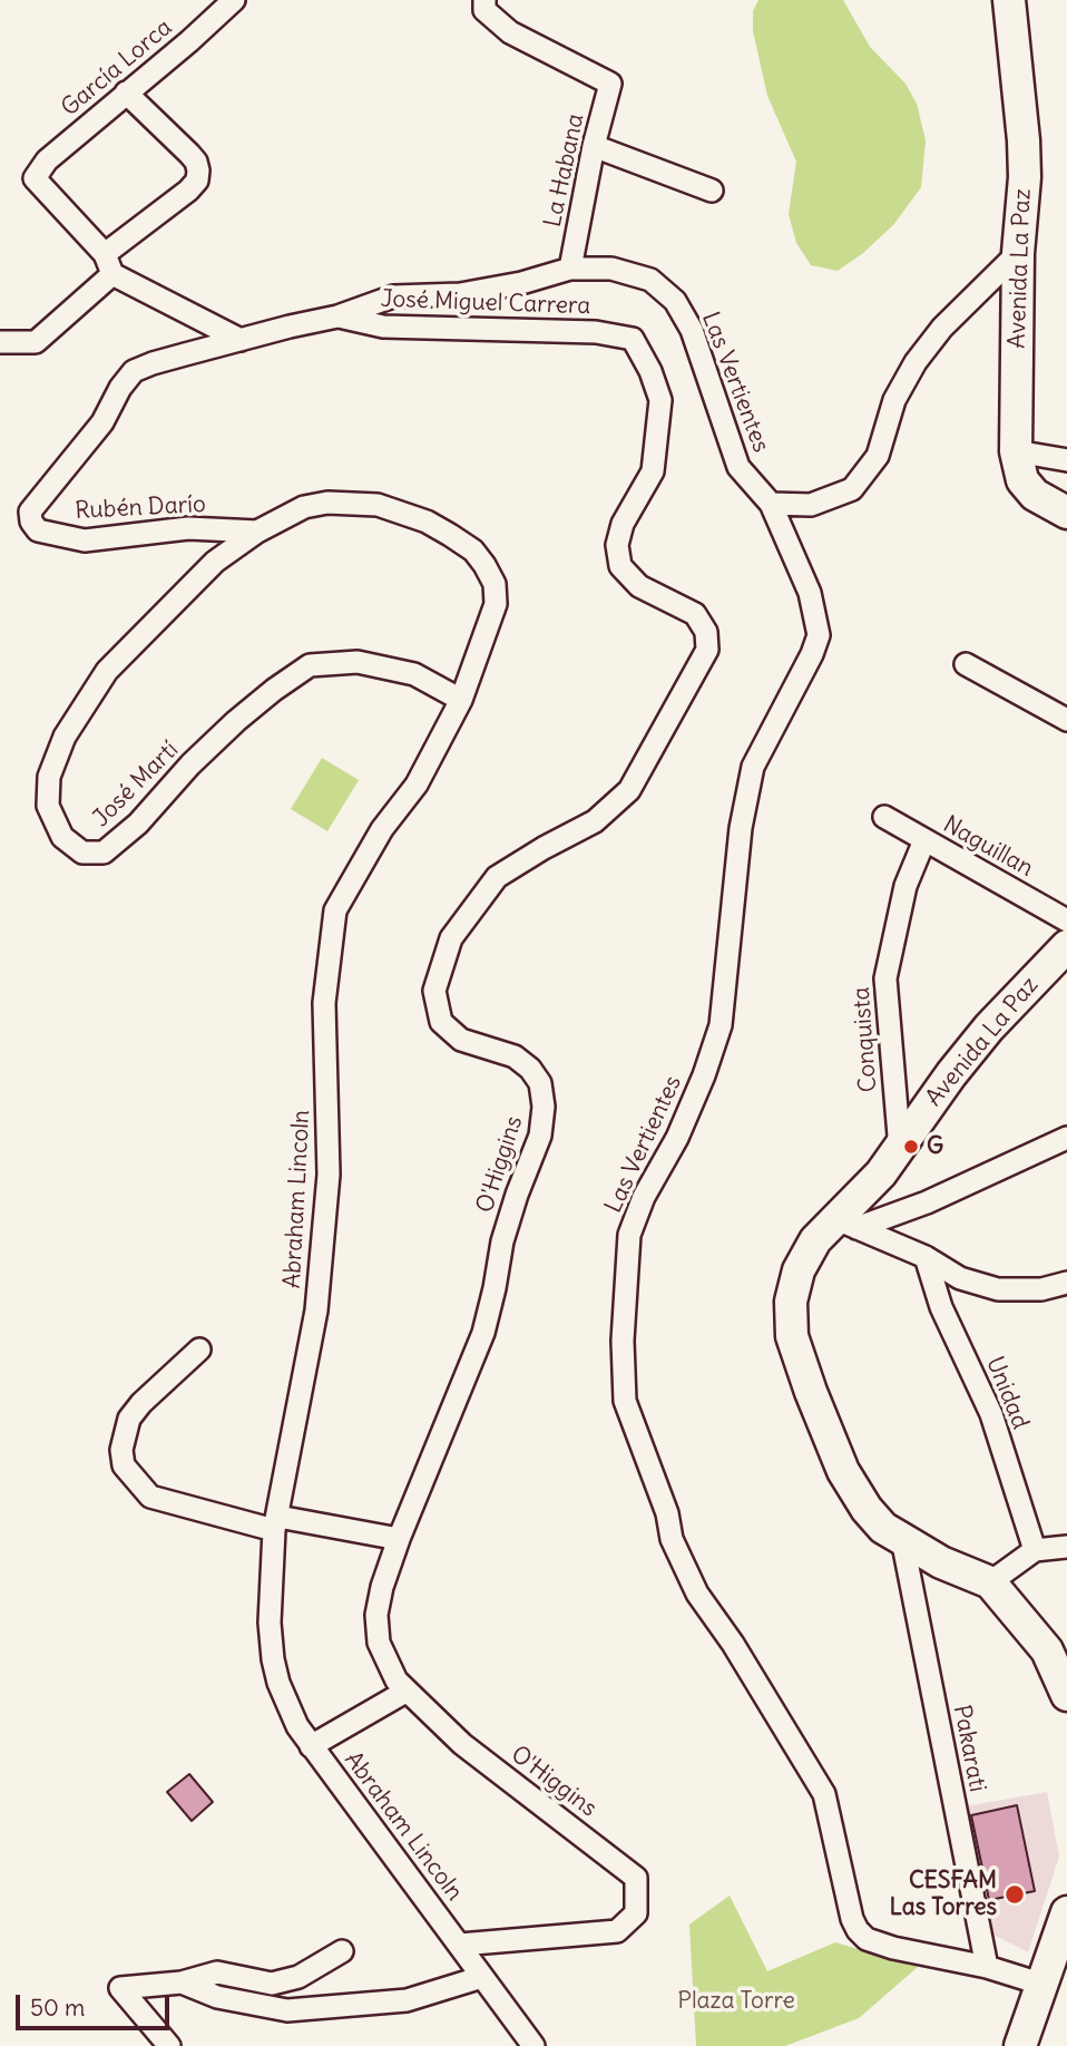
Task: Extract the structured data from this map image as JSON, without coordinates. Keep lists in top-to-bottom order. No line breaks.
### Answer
{"streets":{"street":["García Lorca","La Habana","Avenida La Paz","José Miguel Carrera","Las Vertientes","Rubén Darío","José Martí","Naguillan","Conquista","O'Higgins","Abraham Lincoln","Unidad","Pakarati"]},"crossings":[["La Habana","José Miguel Carrera"],["La Habana","Las Vertientes"],["Avenida La Paz","Conquista"],["Avenida La Paz","Pakarati"],["José Miguel Carrera","Las Vertientes"],["José Miguel Carrera","Rubén Darío"],["José Miguel Carrera","O'Higgins"],["Las Vertientes","Pakarati"],["Rubén Darío","José Martí"],["Rubén Darío","Abraham Lincoln"],["José Martí","Abraham Lincoln"],["Naguillan","Conquista"],["O'Higgins","Abraham Lincoln"]],"parks":["Plaza Torre"],"places":["G","CESFAM Las Torres"],"scale_bar":"50 m"}
